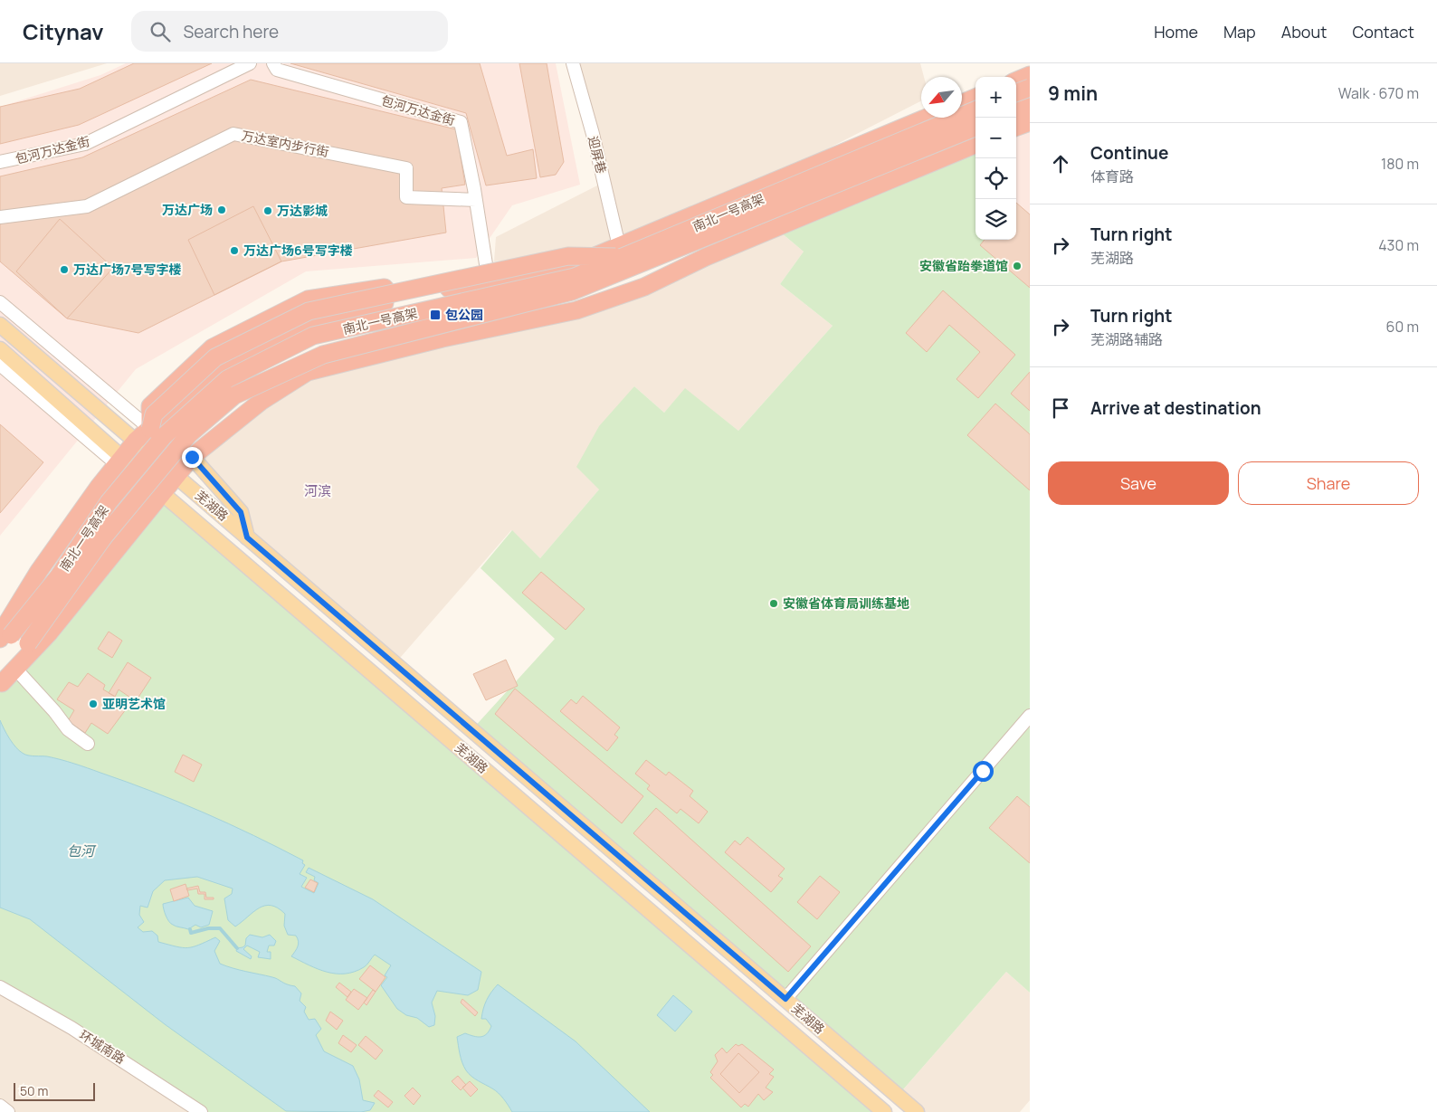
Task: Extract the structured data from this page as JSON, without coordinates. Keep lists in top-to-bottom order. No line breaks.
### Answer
{"streets":{"highway":["南北一号高架"],"main road":["芜湖路"],"street":["包河万达金街","万达室内步行街","迎屏巷","环城南路"]},"crossings":[["包河万达金街","万达室内步行街"],["迎屏巷","南北一号高架"]],"districts":["河滨"],"water":["包河"],"places":{"other":["万达广场","万达影城","万达广场6号写字楼","安徽省跆拳道馆","万达广场7号写字楼","安徽省体育局训练基地","亚明艺术馆"],"transit":["包公园"]},"scale_bar":"50 m","north":"bottom left","page":{"header":"Citynav","search":"Search here","nav":["Home","Map","About","Contact"],"heading":["9 min","Walk · 670 m"],"map_buttons":["+","−"],"list":[["Continue","体育路","180 m"],["Turn right","芜湖路","430 m"],["Turn right","芜湖路辅路","60 m"],"Arrive at destination"],"buttons":["Save","Share"],"scale":"50 m"}}
